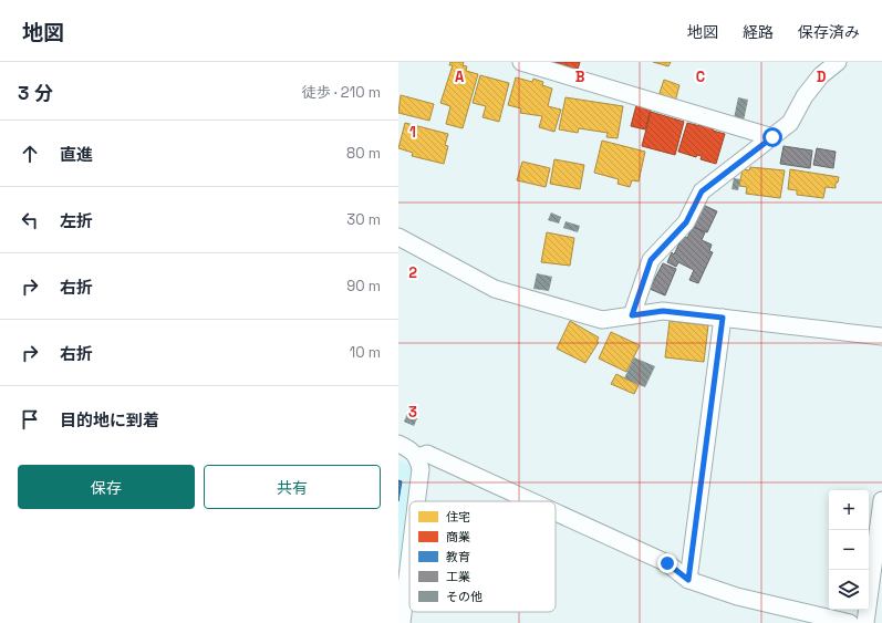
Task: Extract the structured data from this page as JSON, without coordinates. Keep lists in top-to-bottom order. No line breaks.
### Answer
{"legend":["住宅","商業","教育","工業","その他"],"page":{"header":"地図","nav":["地図","経路","保存済み"],"heading":["3 分","徒歩 · 210 m"],"list":[["直進","80 m"],["左折","30 m"],["右折","90 m"],["右折","10 m"],"目的地に到着"],"buttons":["保存","共有"],"map_buttons":["+","−"]},"grid":{"columns":["A","B","C","D"],"rows":["1","2","3"]}}
